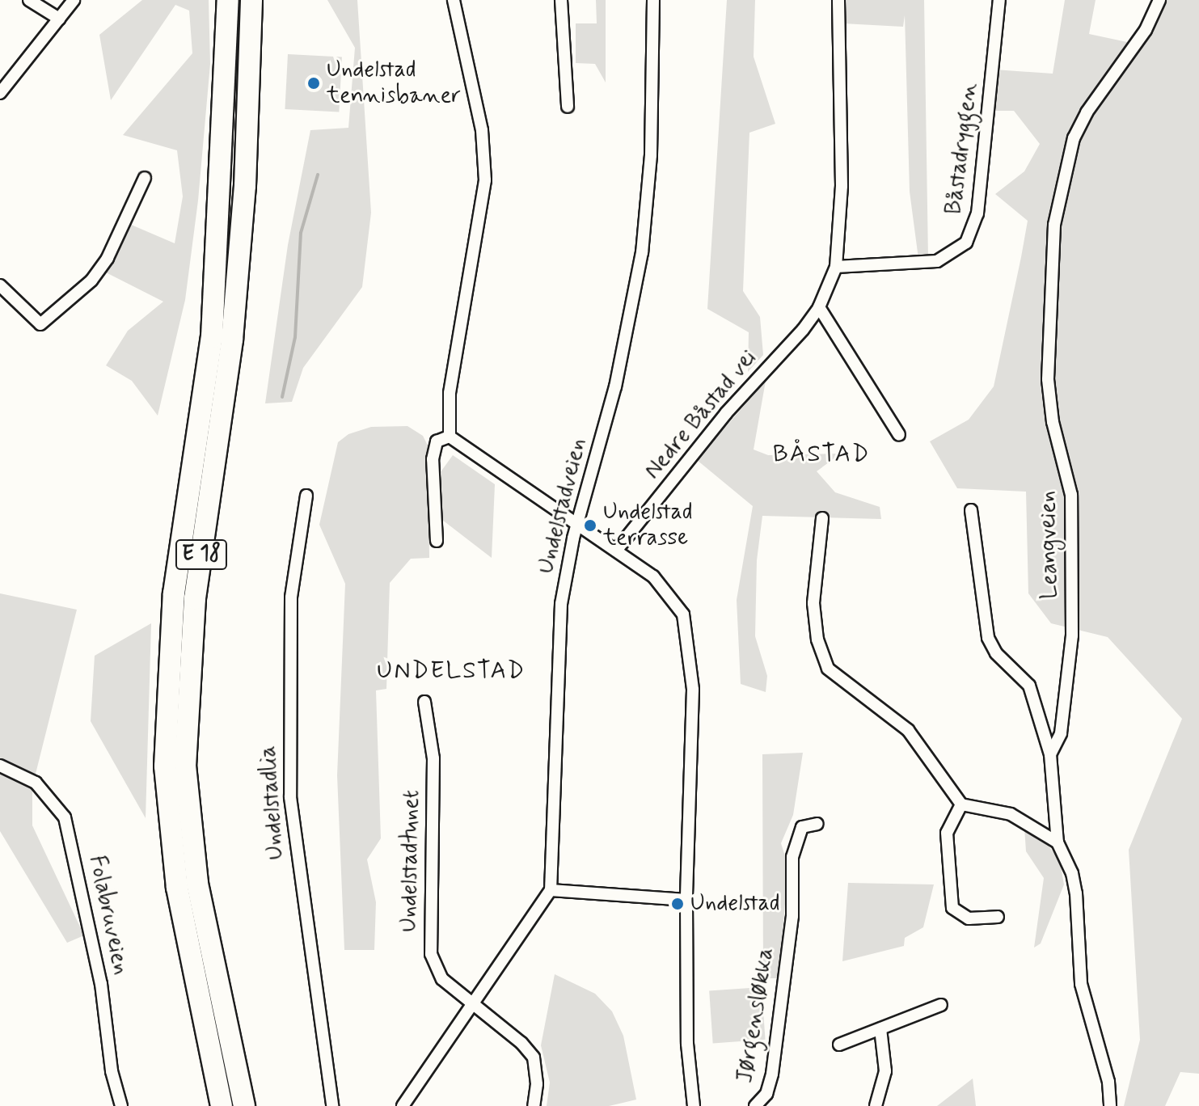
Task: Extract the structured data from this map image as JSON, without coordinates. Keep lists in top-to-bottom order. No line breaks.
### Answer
{"streets":{"highway":["E 18"],"street":["Båstadryggen","Nedre Båstad vei","Undelstadveien","Leangveien","Undelstadlia","Undelstadtunet","Folabruveien","Jørgensløkka"]},"crossings":[["Båstadryggen","Nedre Båstad vei"]],"districts":["BÅSTAD","UNDELSTAD"],"places":["Undelstad tennisbaner","Undelstad terrasse","Undelstad"]}
